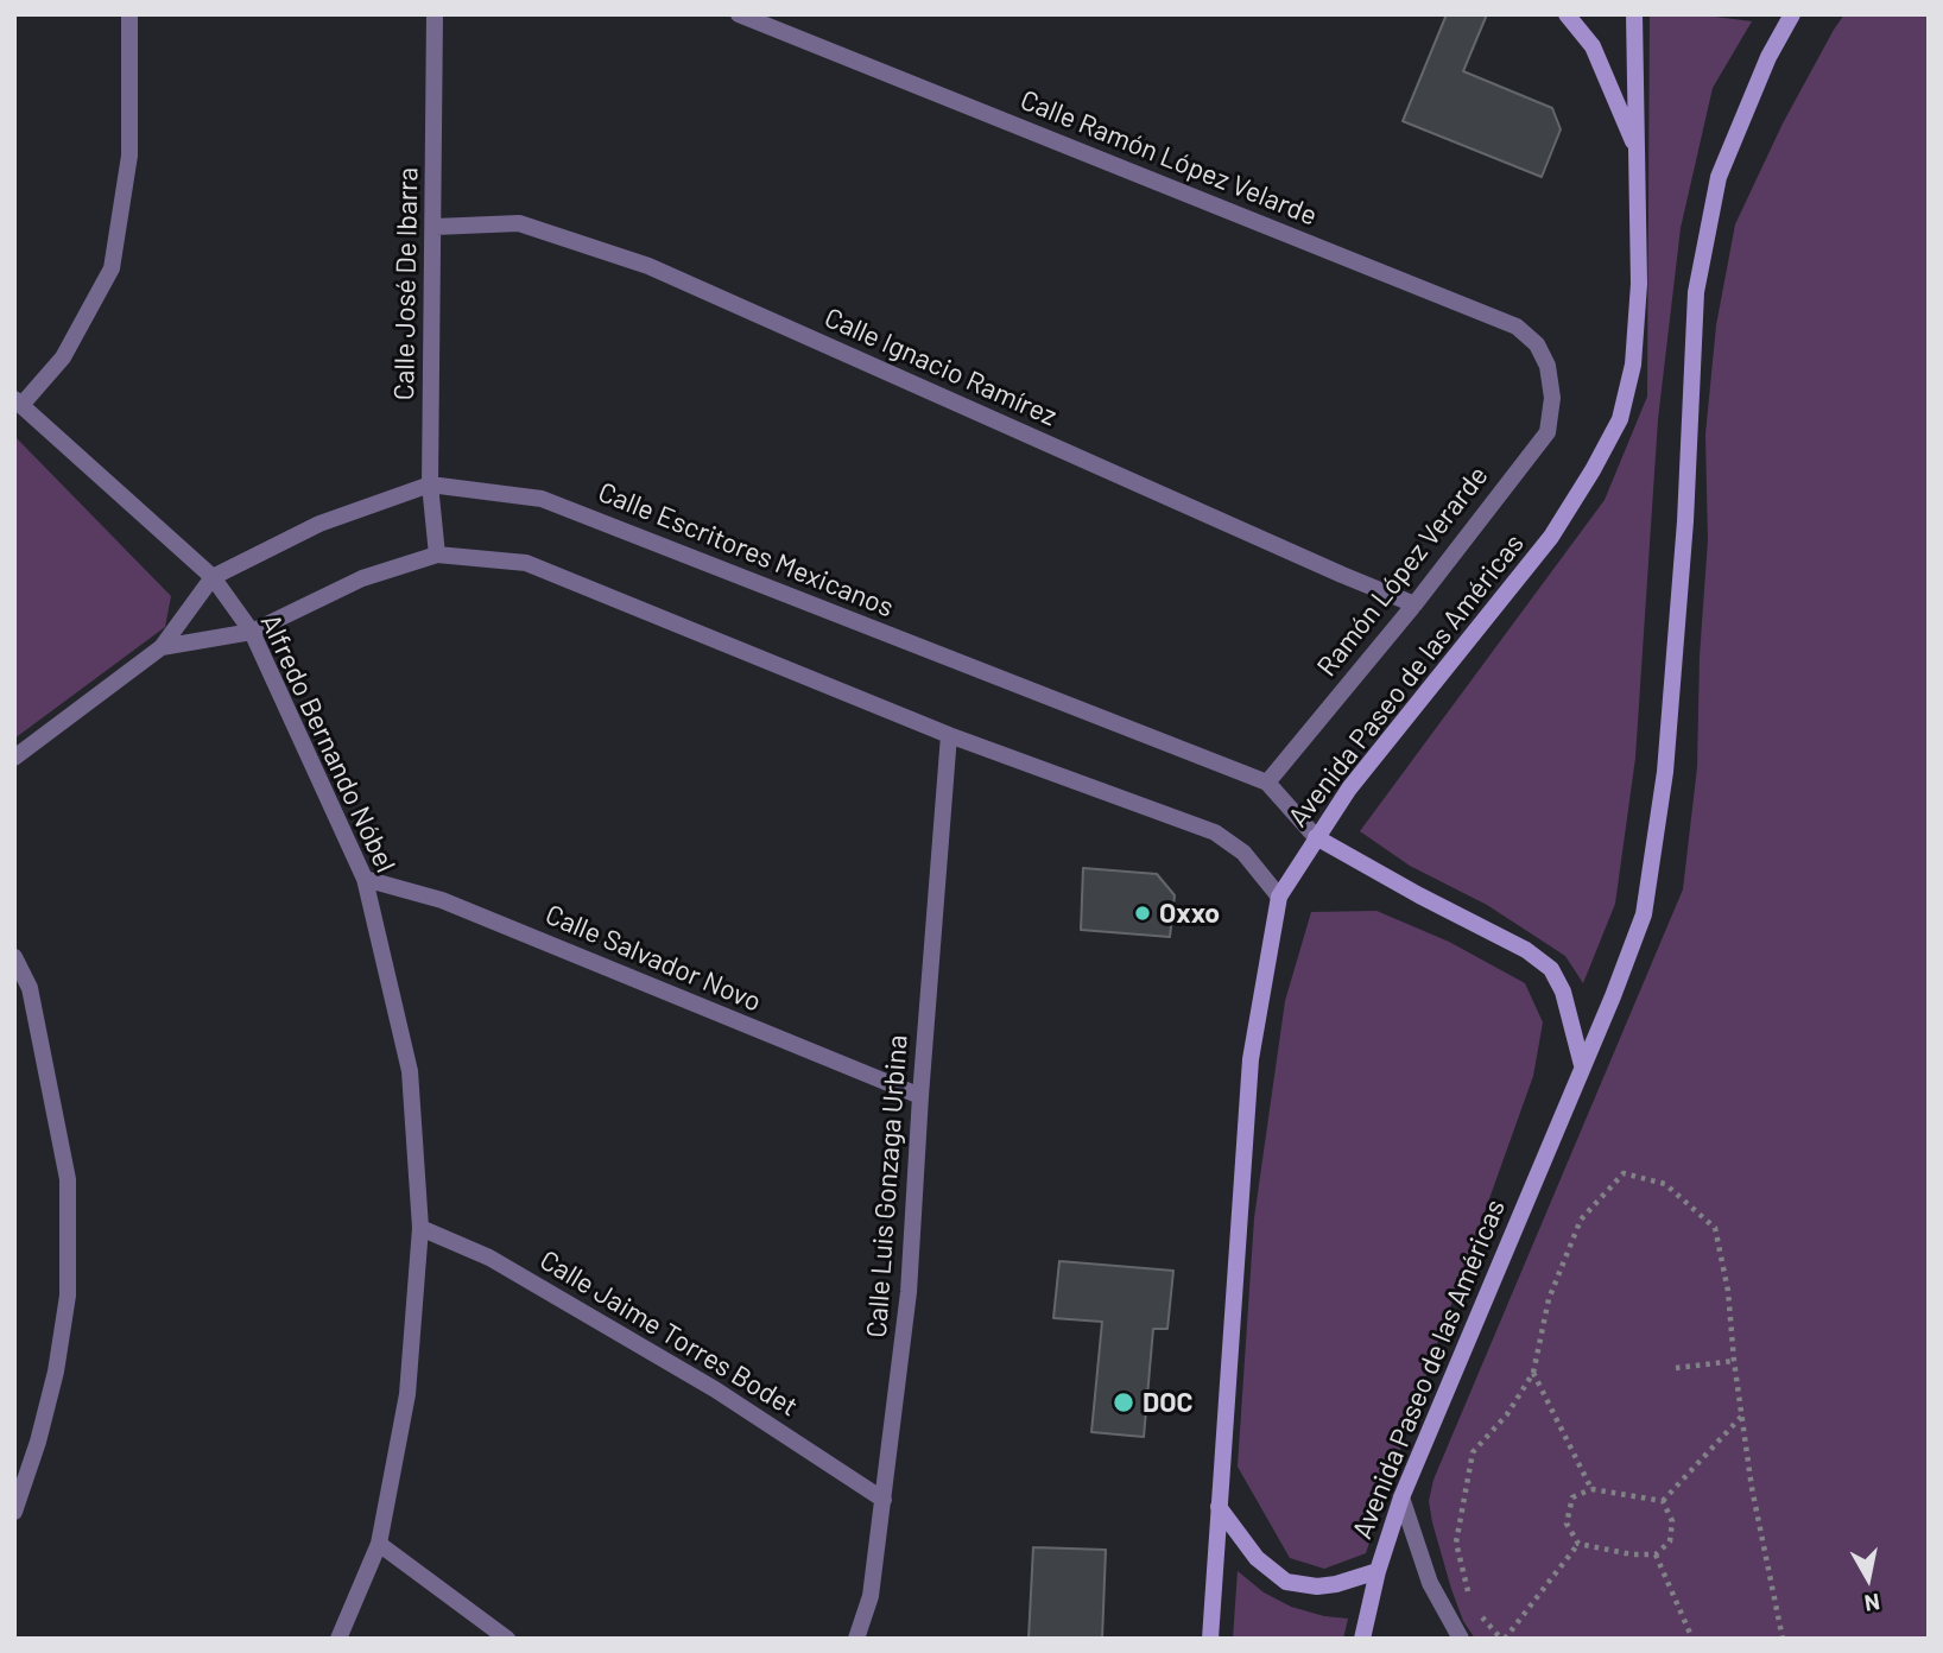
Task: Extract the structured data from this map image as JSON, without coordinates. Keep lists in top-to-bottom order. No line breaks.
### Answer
{"streets":{"main road":["Avenida Paseo de las Américas"],"street":["Calle Ramón López Velarde","Calle José De Ibarra","Calle Ignacio Ramírez","Calle Escritores Mexicanos","Ramón López Verarde","Alfredo Bernando Nóbel","Calle Salvador Novo","Calle Luis Gonzaga Urbina","Calle Jaime Torres Bodet"]},"crossings":[["Calle Ramón López Velarde","Ramón López Verarde"],["Calle José De Ibarra","Calle Ignacio Ramírez"],["Calle José De Ibarra","Calle Escritores Mexicanos"],["Calle Ignacio Ramírez","Ramón López Verarde"],["Calle Escritores Mexicanos","Ramón López Verarde"],["Calle Escritores Mexicanos","Avenida Paseo de las Américas"],["Calle Escritores Mexicanos","Alfredo Bernando Nóbel"],["Calle Escritores Mexicanos","Calle Luis Gonzaga Urbina"],["Alfredo Bernando Nóbel","Calle Salvador Novo"],["Alfredo Bernando Nóbel","Calle Jaime Torres Bodet"],["Calle Salvador Novo","Calle Luis Gonzaga Urbina"],["Calle Luis Gonzaga Urbina","Calle Jaime Torres Bodet"]],"places":["Oxxo","DOC"],"north":"bottom"}
